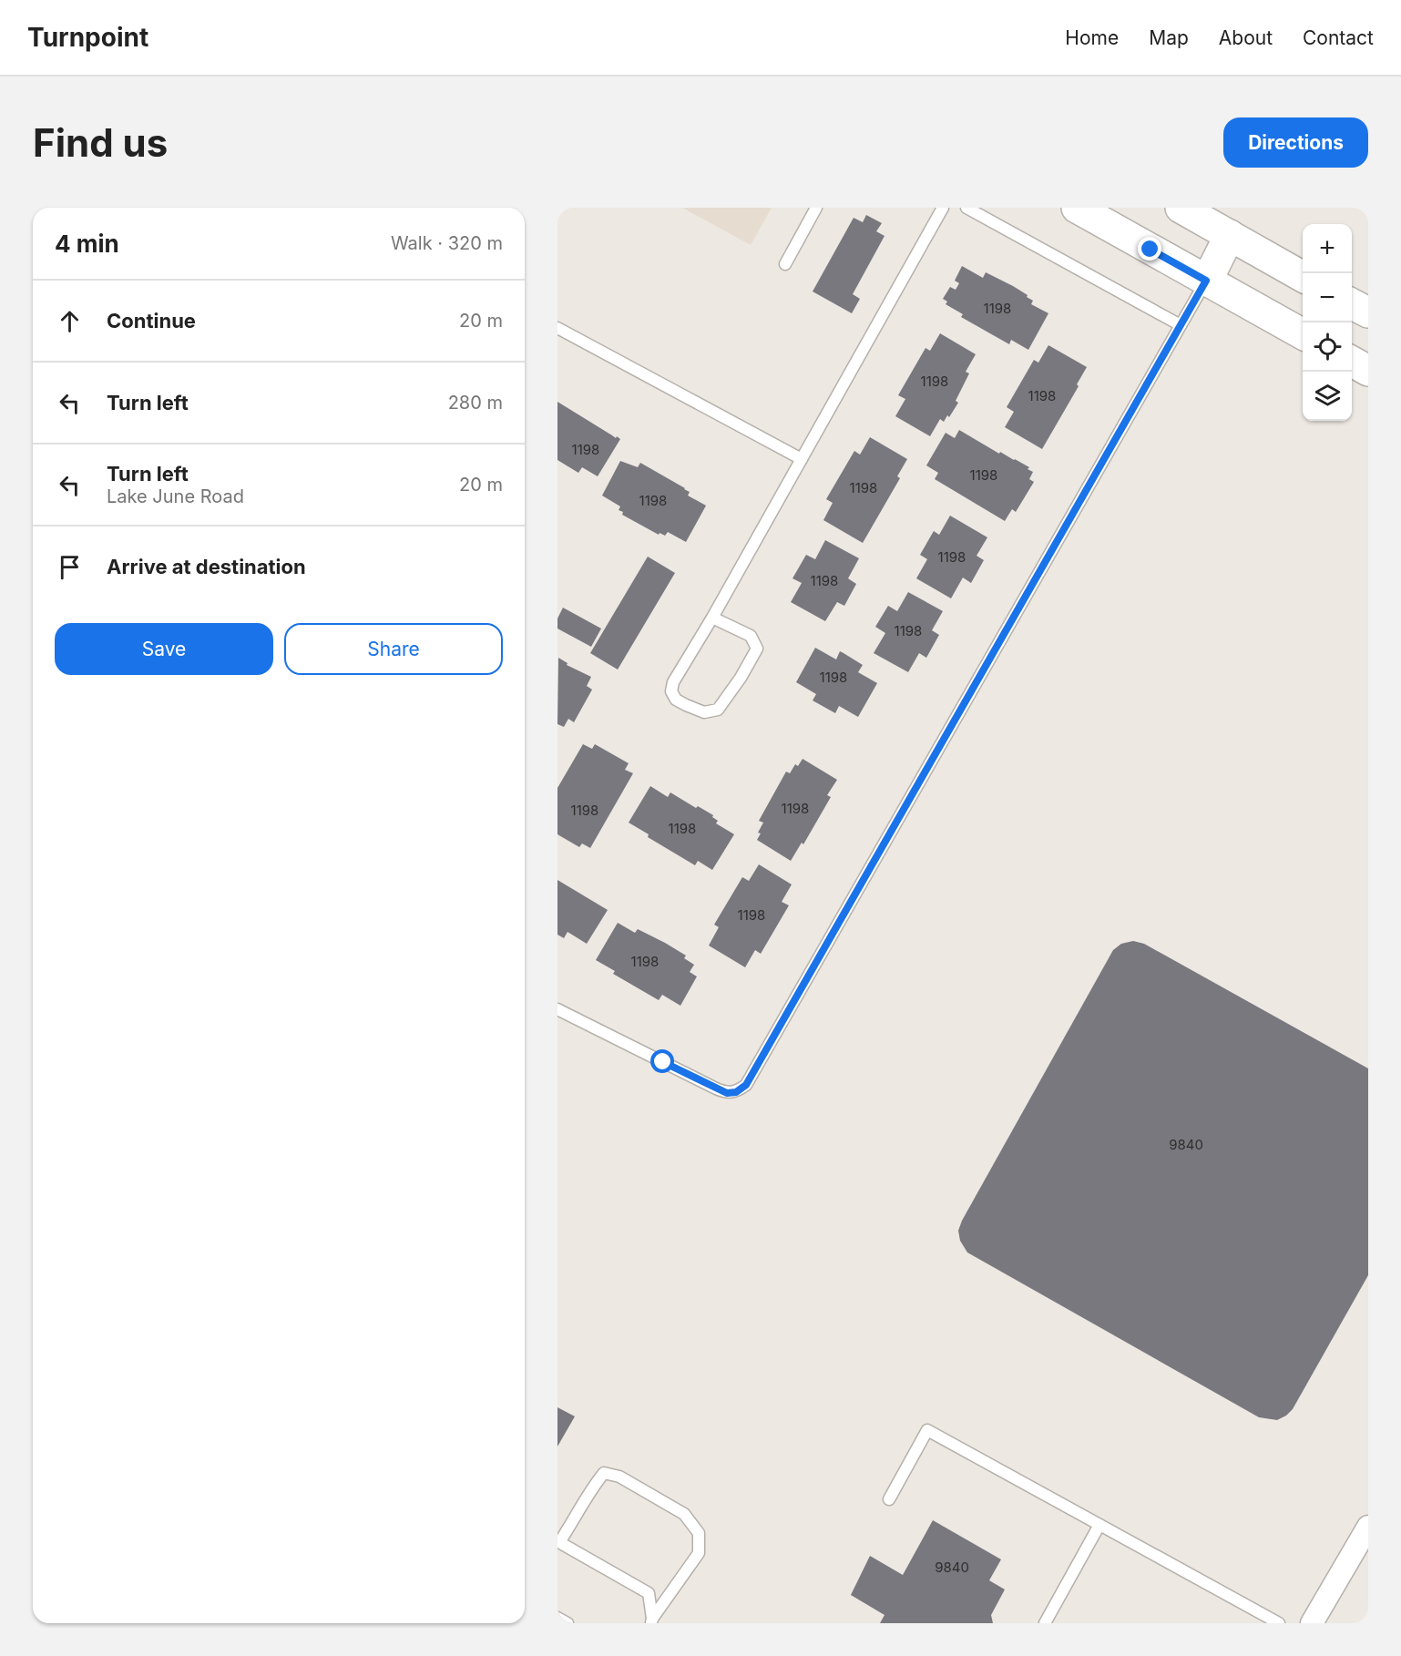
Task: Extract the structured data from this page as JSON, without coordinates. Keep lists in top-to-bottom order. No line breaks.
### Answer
{"house_numbers":["1198","1198","1198","1198","1198","1198","1198","1198","1198","1198","1198","1198","1198","1198","1198","1198","9840","9840"],"page":{"header":"Turnpoint","nav":["Home","Map","About","Contact"],"buttons":["Directions",["Save","Share"]],"title":"Find us","heading":["4 min","Walk · 320 m"],"map_buttons":["+","−"],"list":[["Continue","20 m"],["Turn left","280 m"],["Turn left","Lake June Road","20 m"],"Arrive at destination"]}}
